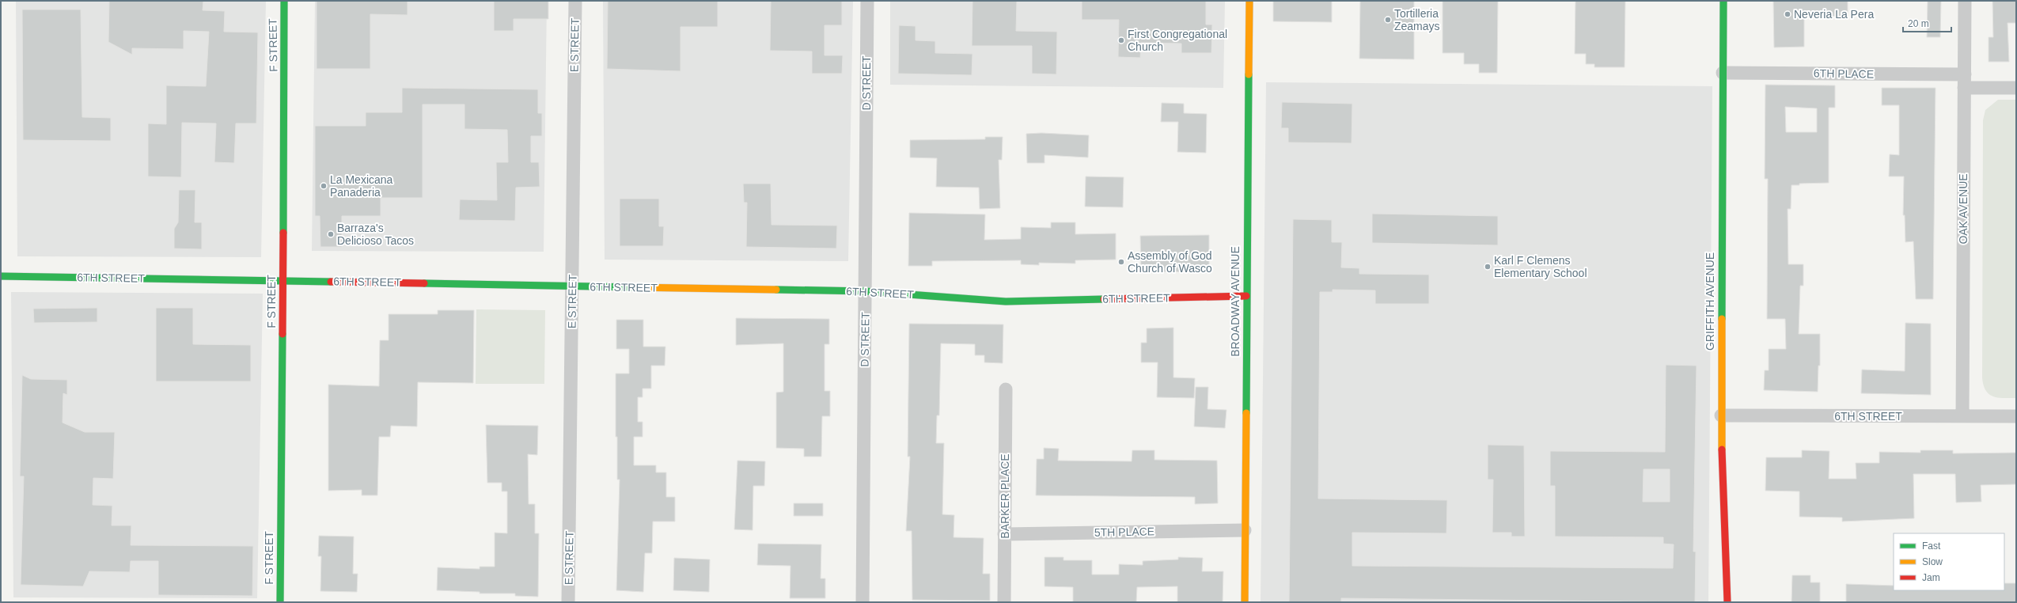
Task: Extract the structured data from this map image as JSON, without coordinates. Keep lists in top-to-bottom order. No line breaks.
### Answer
{"streets":{"street":["F STREET","E STREET","6TH PLACE","D STREET","OAK AVENUE","6TH STREET","BROADWAY AVENUE","GRIFFITH AVENUE","BARKER PLACE","5TH PLACE"]},"crossings":[["F STREET","6TH STREET"],["E STREET","6TH STREET"],["6TH PLACE","OAK AVENUE"],["6TH PLACE","GRIFFITH AVENUE"],["D STREET","6TH STREET"],["OAK AVENUE","6TH STREET"],["6TH STREET","BROADWAY AVENUE"],["6TH STREET","GRIFFITH AVENUE"],["BROADWAY AVENUE","5TH PLACE"],["BARKER PLACE","5TH PLACE"]],"places":["Neveria La Pera","Tortilleria Zeamays","First Congregational Church","La Mexicana Panaderia","Barraza's Delicioso Tacos","Assembly of God Church of Wasco","Karl F Clemens Elementary School"],"legend":["Fast","Slow","Jam"],"scale_bar":"20 m"}
